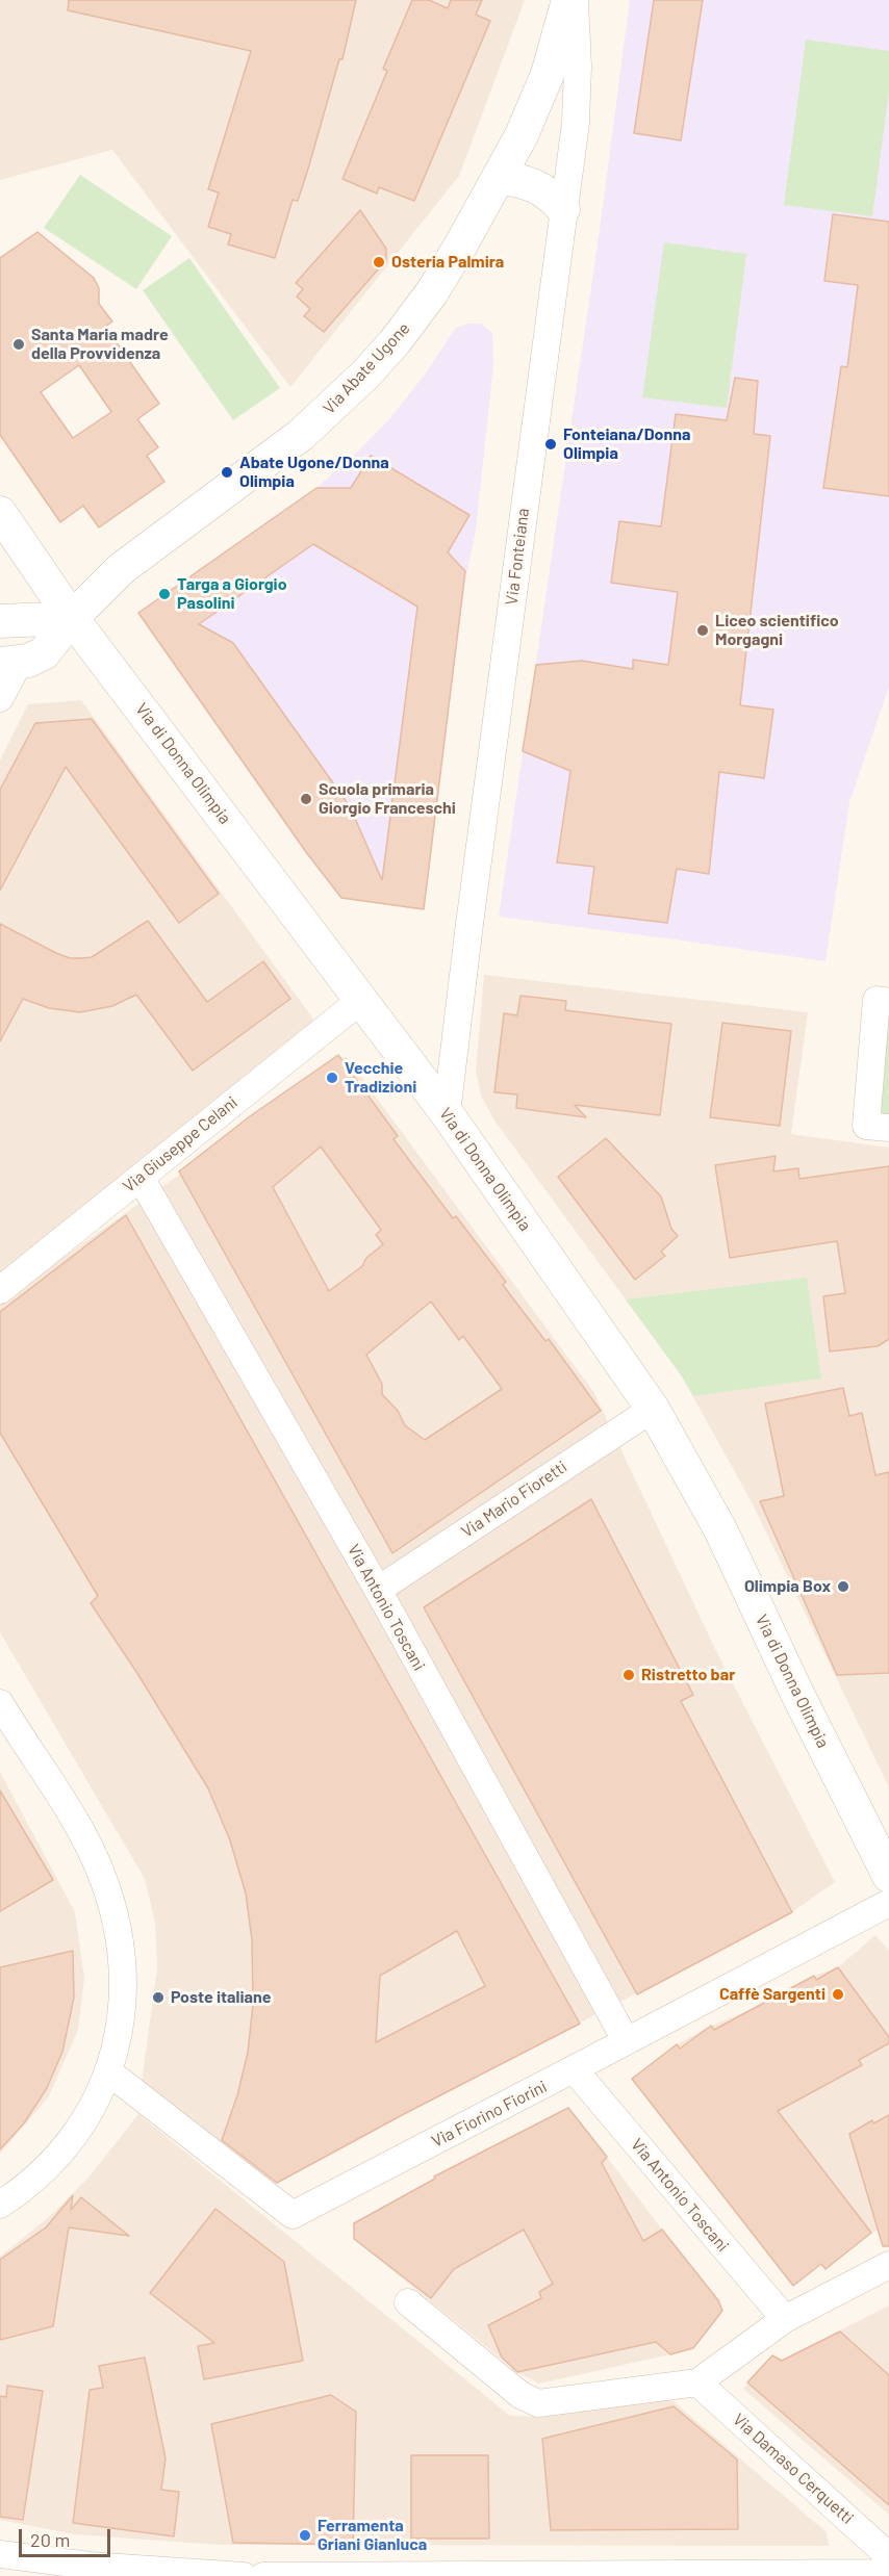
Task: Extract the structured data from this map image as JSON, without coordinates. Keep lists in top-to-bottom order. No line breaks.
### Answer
{"streets":{"street":["Via Abate Ugone","Via Fonteiana","Via di Donna Olimpia","Via Giuseppe Celani","Via Mario Fioretti","Via Antonio Toscani","Via Fiorino Fiorini","Via Damaso Cerquetti"]},"crossings":[["Via Abate Ugone","Via di Donna Olimpia"],["Via Fonteiana","Via di Donna Olimpia"],["Via di Donna Olimpia","Via Giuseppe Celani"],["Via di Donna Olimpia","Via Mario Fioretti"],["Via Giuseppe Celani","Via Antonio Toscani"],["Via Mario Fioretti","Via Antonio Toscani"],["Via Antonio Toscani","Via Fiorino Fiorini"]],"places":["Osteria Palmira","Santa Maria madre della Provvidenza","Fonteiana/Donna Olimpia","Abate Ugone/Donna Olimpia","Targa a Giorgio Pasolini","Liceo scientifico Morgagni","Scuola primaria Giorgio Franceschi","Vecchie Tradizioni","Olimpia Box","Ristretto bar","Caffè Sargenti","Poste italiane","Ferramenta Griani Gianluca"],"scale_bar":"20 m"}
